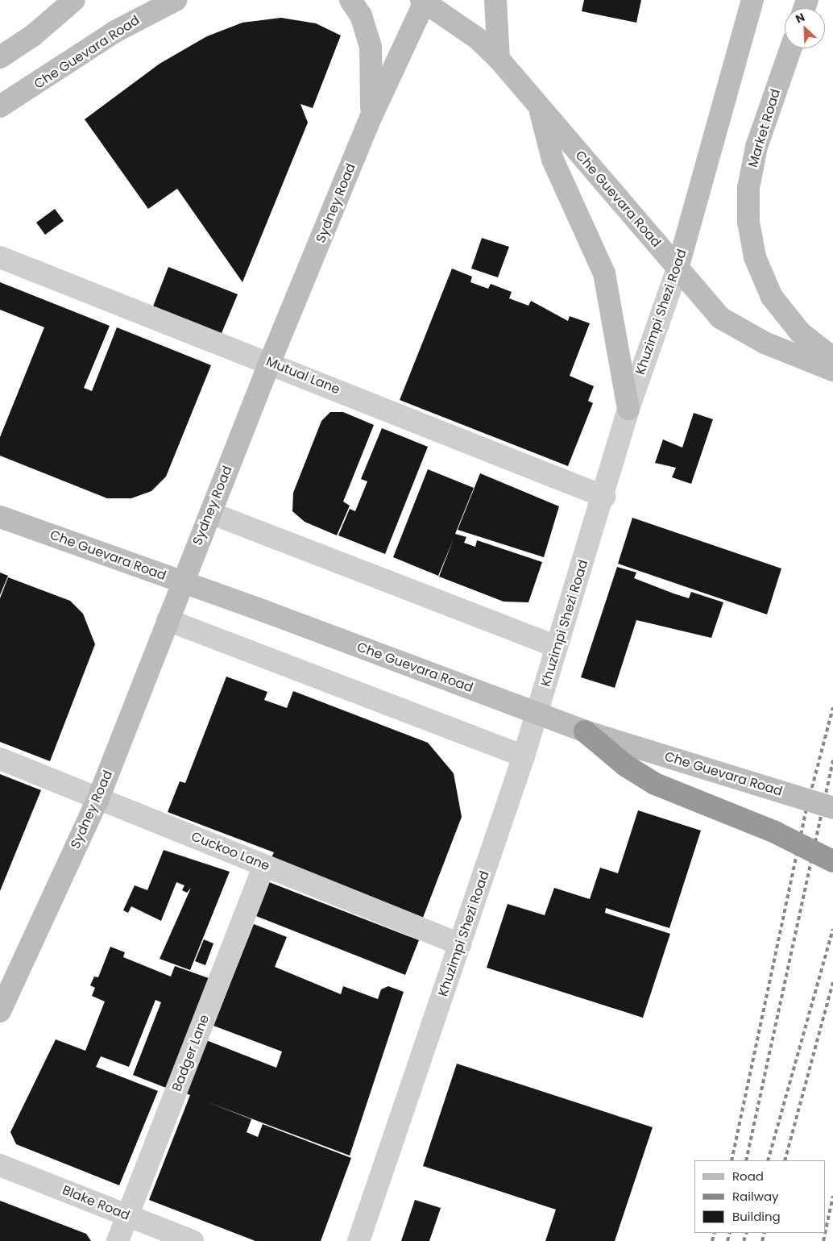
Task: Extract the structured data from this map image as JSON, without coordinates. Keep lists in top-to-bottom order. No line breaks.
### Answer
{"streets":{"main road":["Che Guevara Road","Market Road","Sydney Road","Khuzimpi Shezi Road"],"street":["Mutual Lane","Cuckoo Lane","Badger Lane","Blake Road"]},"crossings":[["Che Guevara Road","Sydney Road"],["Che Guevara Road","Khuzimpi Shezi Road"],["Sydney Road","Mutual Lane"],["Sydney Road","Cuckoo Lane"],["Khuzimpi Shezi Road","Mutual Lane"],["Khuzimpi Shezi Road","Cuckoo Lane"],["Cuckoo Lane","Badger Lane"],["Badger Lane","Blake Road"]],"legend":["Road","Railway","Building"],"north":"top left"}
